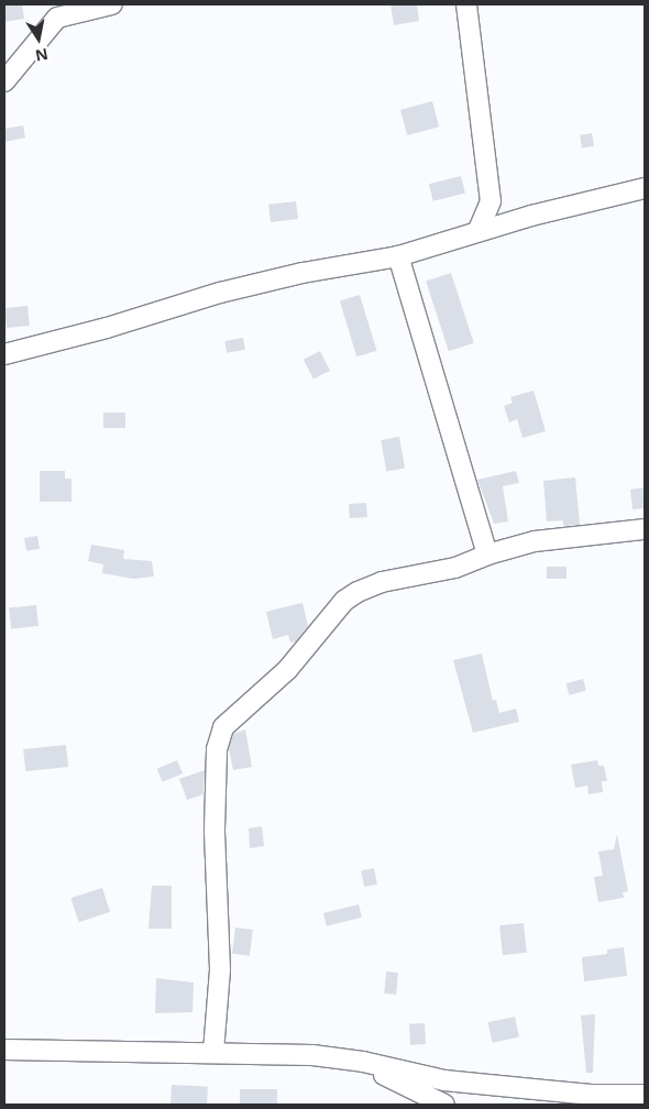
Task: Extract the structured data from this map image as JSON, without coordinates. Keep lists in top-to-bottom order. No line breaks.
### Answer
{"north":"bottom"}
